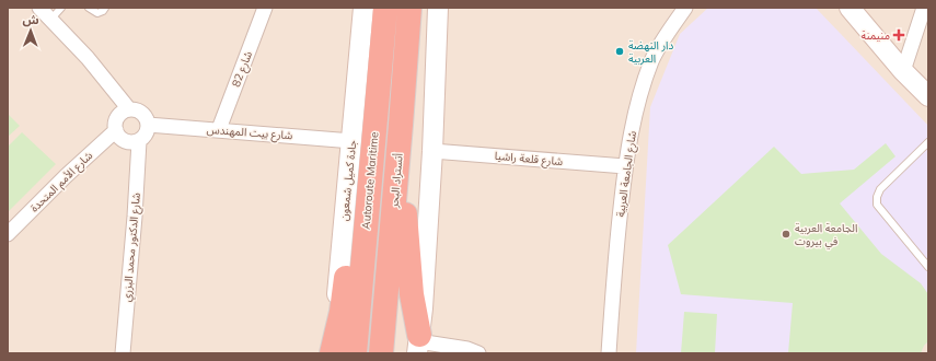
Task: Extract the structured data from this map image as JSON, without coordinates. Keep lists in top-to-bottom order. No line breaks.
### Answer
{"streets":{"highway":["Autoroute Maritime","أتستراد البحر"],"main road":["جادة كميل شمعون"],"street":["شارع 82","شارع بيت المهندس","شارع قلعة راشيا","شارع الجامعة العربية","شارع الأمم المتحدة","شارع الدكتور محمد البزري"]},"crossings":[["شارع 82","شارع بيت المهندس"],["شارع بيت المهندس","جادة كميل شمعون"],["شارع بيت المهندس","Autoroute Maritime"],["شارع بيت المهندس","شارع الأمم المتحدة"],["شارع بيت المهندس","شارع الدكتور محمد البزري"],["شارع قلعة راشيا","شارع الجامعة العربية"],["جادة كميل شمعون","Autoroute Maritime"],["شارع الأمم المتحدة","شارع الدكتور محمد البزري"]],"places":{"health":["منيمنة"],"other":["دار النهضة العربية","الجامعة العربية في بيروت"]},"north":"top"}
